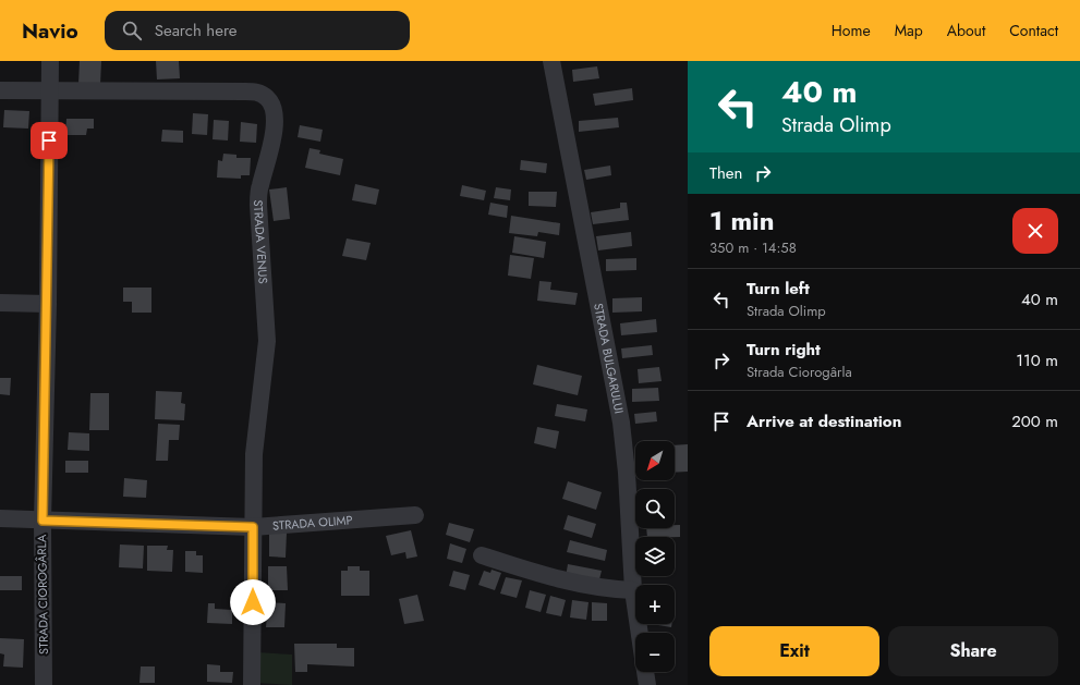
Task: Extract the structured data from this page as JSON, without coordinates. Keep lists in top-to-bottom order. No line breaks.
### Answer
{"streets":{"street":["STRADA VENUS","STRADA BULGARULUI","STRADA OLIMP","STRADA CIOROGÂRLA"]},"crossings":[["STRADA VENUS","STRADA OLIMP"],["STRADA VENUS","STRADA CIOROGÂRLA"],["STRADA OLIMP","STRADA CIOROGÂRLA"]],"north":"bottom left","page":{"header":"Navio","search":"Search here","nav":["Home","Map","About","Contact"],"turn":["40 m","Strada Olimp"],"then":"Then","heading":["1 min","350 m · 14:58"],"list":[{"name":"Turn left","note":"Strada Olimp","value":"40 m"},{"name":"Turn right","note":"Strada Ciorogârla","value":"110 m"},{"name":"Arrive at destination","value":"200 m"}],"map_buttons":["+","−"],"buttons":["Exit","Share"]}}
